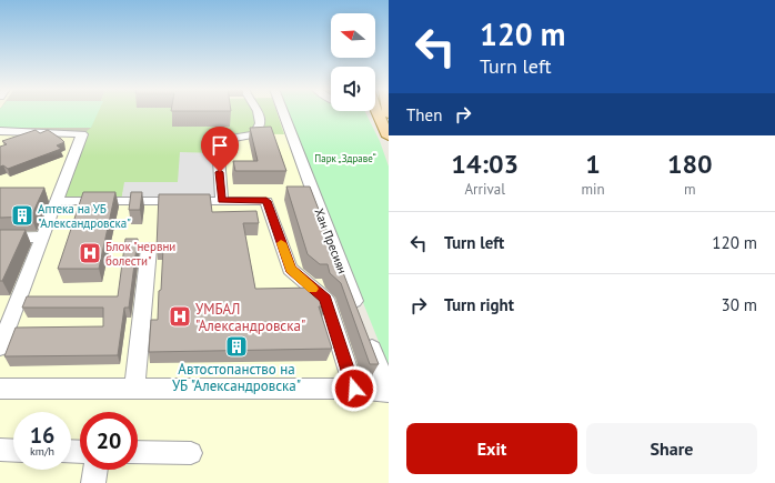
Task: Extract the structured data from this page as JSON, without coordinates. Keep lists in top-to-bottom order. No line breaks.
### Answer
{"streets":{"street":["Хан Пресиян"]},"parks":["Парк „Здраве“"],"places":{"building":["Аптека на УБ \"Александровска\"","Автостопанство на УБ \"Александровска\""],"hospital":["Блок \"нервни болести\"","УМБАЛ \"Александровска\""]},"north":"left","page":{"turn":["120 m","Turn left"],"then":"Then","eta":["14:03","Arrival","1","min","180","m"],"list":[{"name":"Turn left","value":"120 m"},{"name":"Turn right","value":"30 m"}],"speed":"16 km/h","limit":"20","buttons":["Exit","Share"]}}
